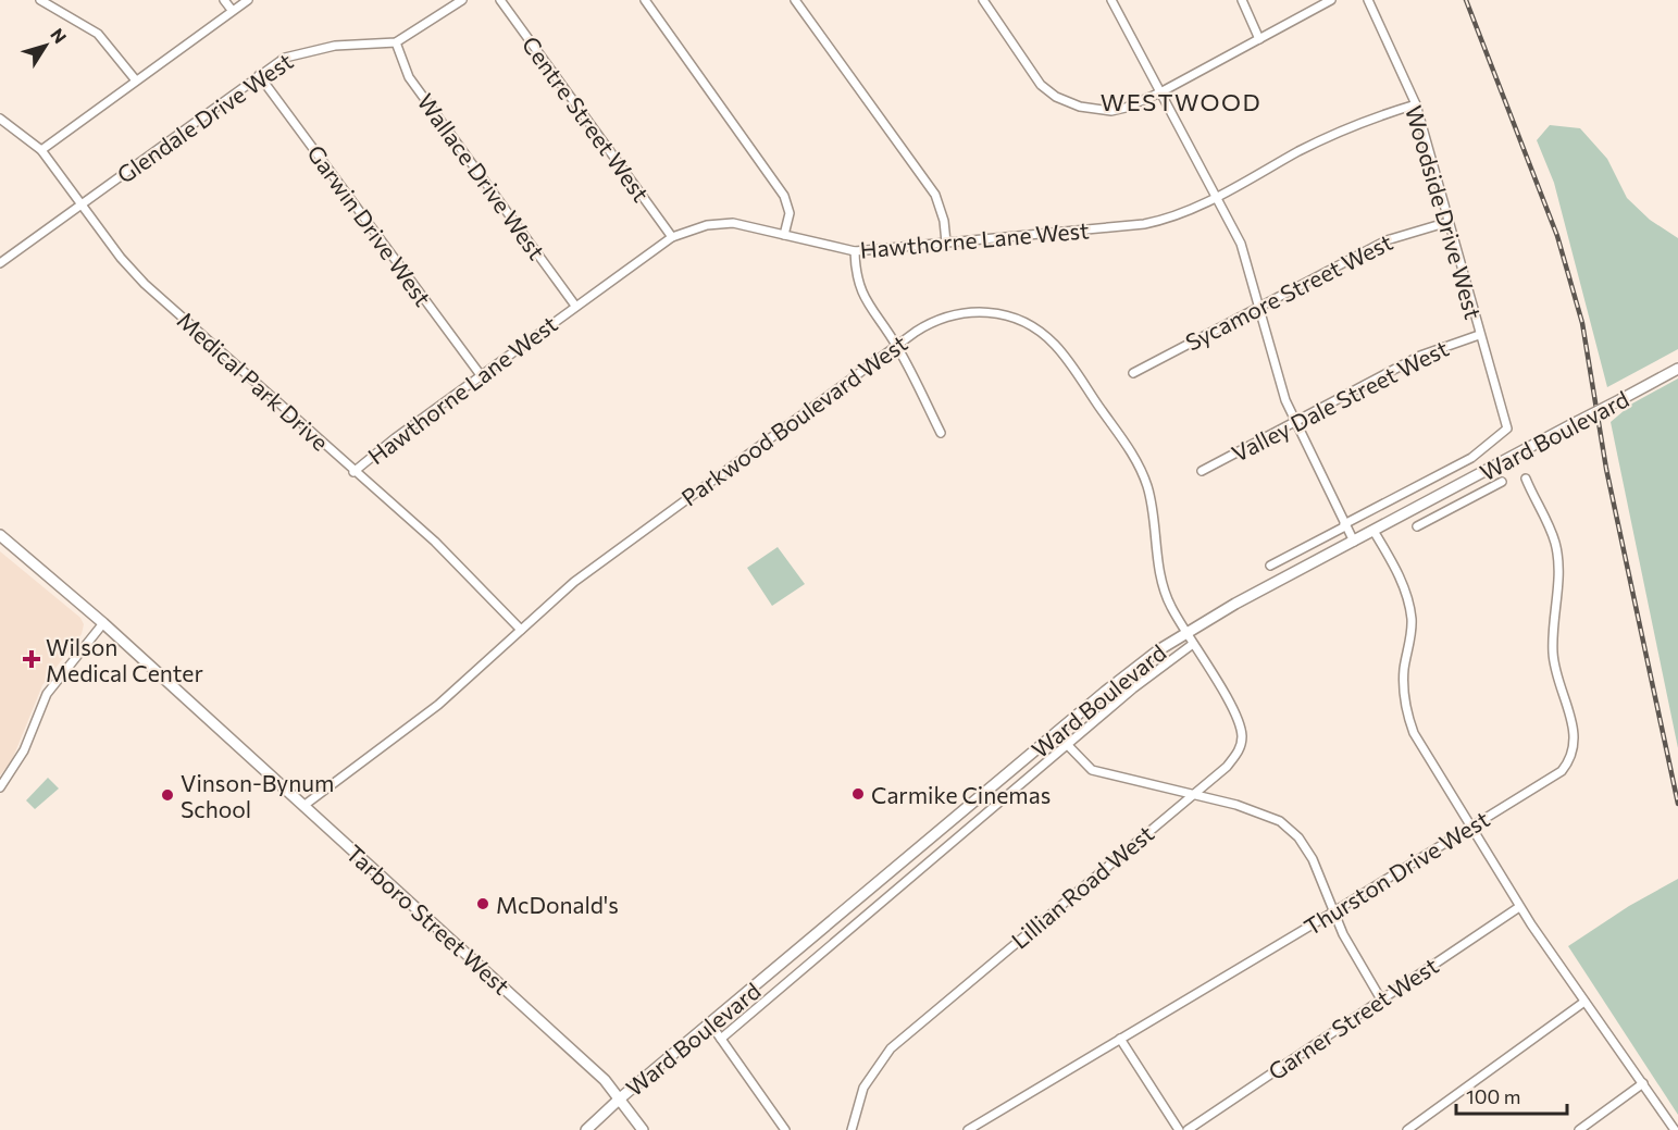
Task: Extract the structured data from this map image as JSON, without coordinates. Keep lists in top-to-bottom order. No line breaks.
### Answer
{"streets":{"main road":["Ward Boulevard","Tarboro Street West"],"street":["Glendale Drive West","Centre Street West","Wallace Drive West","Woodside Drive West","Garwin Drive West","Hawthorne Lane West","Sycamore Street West","Medical Park Drive","Valley Dale Street West","Parkwood Boulevard West","Thurston Drive West","Lillian Road West","Garner Street West"]},"crossings":[["Glendale Drive West","Wallace Drive West"],["Glendale Drive West","Garwin Drive West"],["Glendale Drive West","Medical Park Drive"],["Centre Street West","Hawthorne Lane West"],["Wallace Drive West","Hawthorne Lane West"],["Woodside Drive West","Hawthorne Lane West"],["Woodside Drive West","Sycamore Street West"],["Woodside Drive West","Valley Dale Street West"],["Garwin Drive West","Hawthorne Lane West"],["Hawthorne Lane West","Medical Park Drive"],["Medical Park Drive","Parkwood Boulevard West"],["Parkwood Boulevard West","Ward Boulevard"],["Parkwood Boulevard West","Lillian Road West"],["Parkwood Boulevard West","Tarboro Street West"],["Ward Boulevard","Lillian Road West"],["Ward Boulevard","Tarboro Street West"]],"districts":["WESTWOOD"],"places":{"health":["Wilson Medical Center"],"other":["Carmike Cinemas","Vinson-Bynum School","McDonald's"]},"scale_bar":"100 m","north":"top right"}
